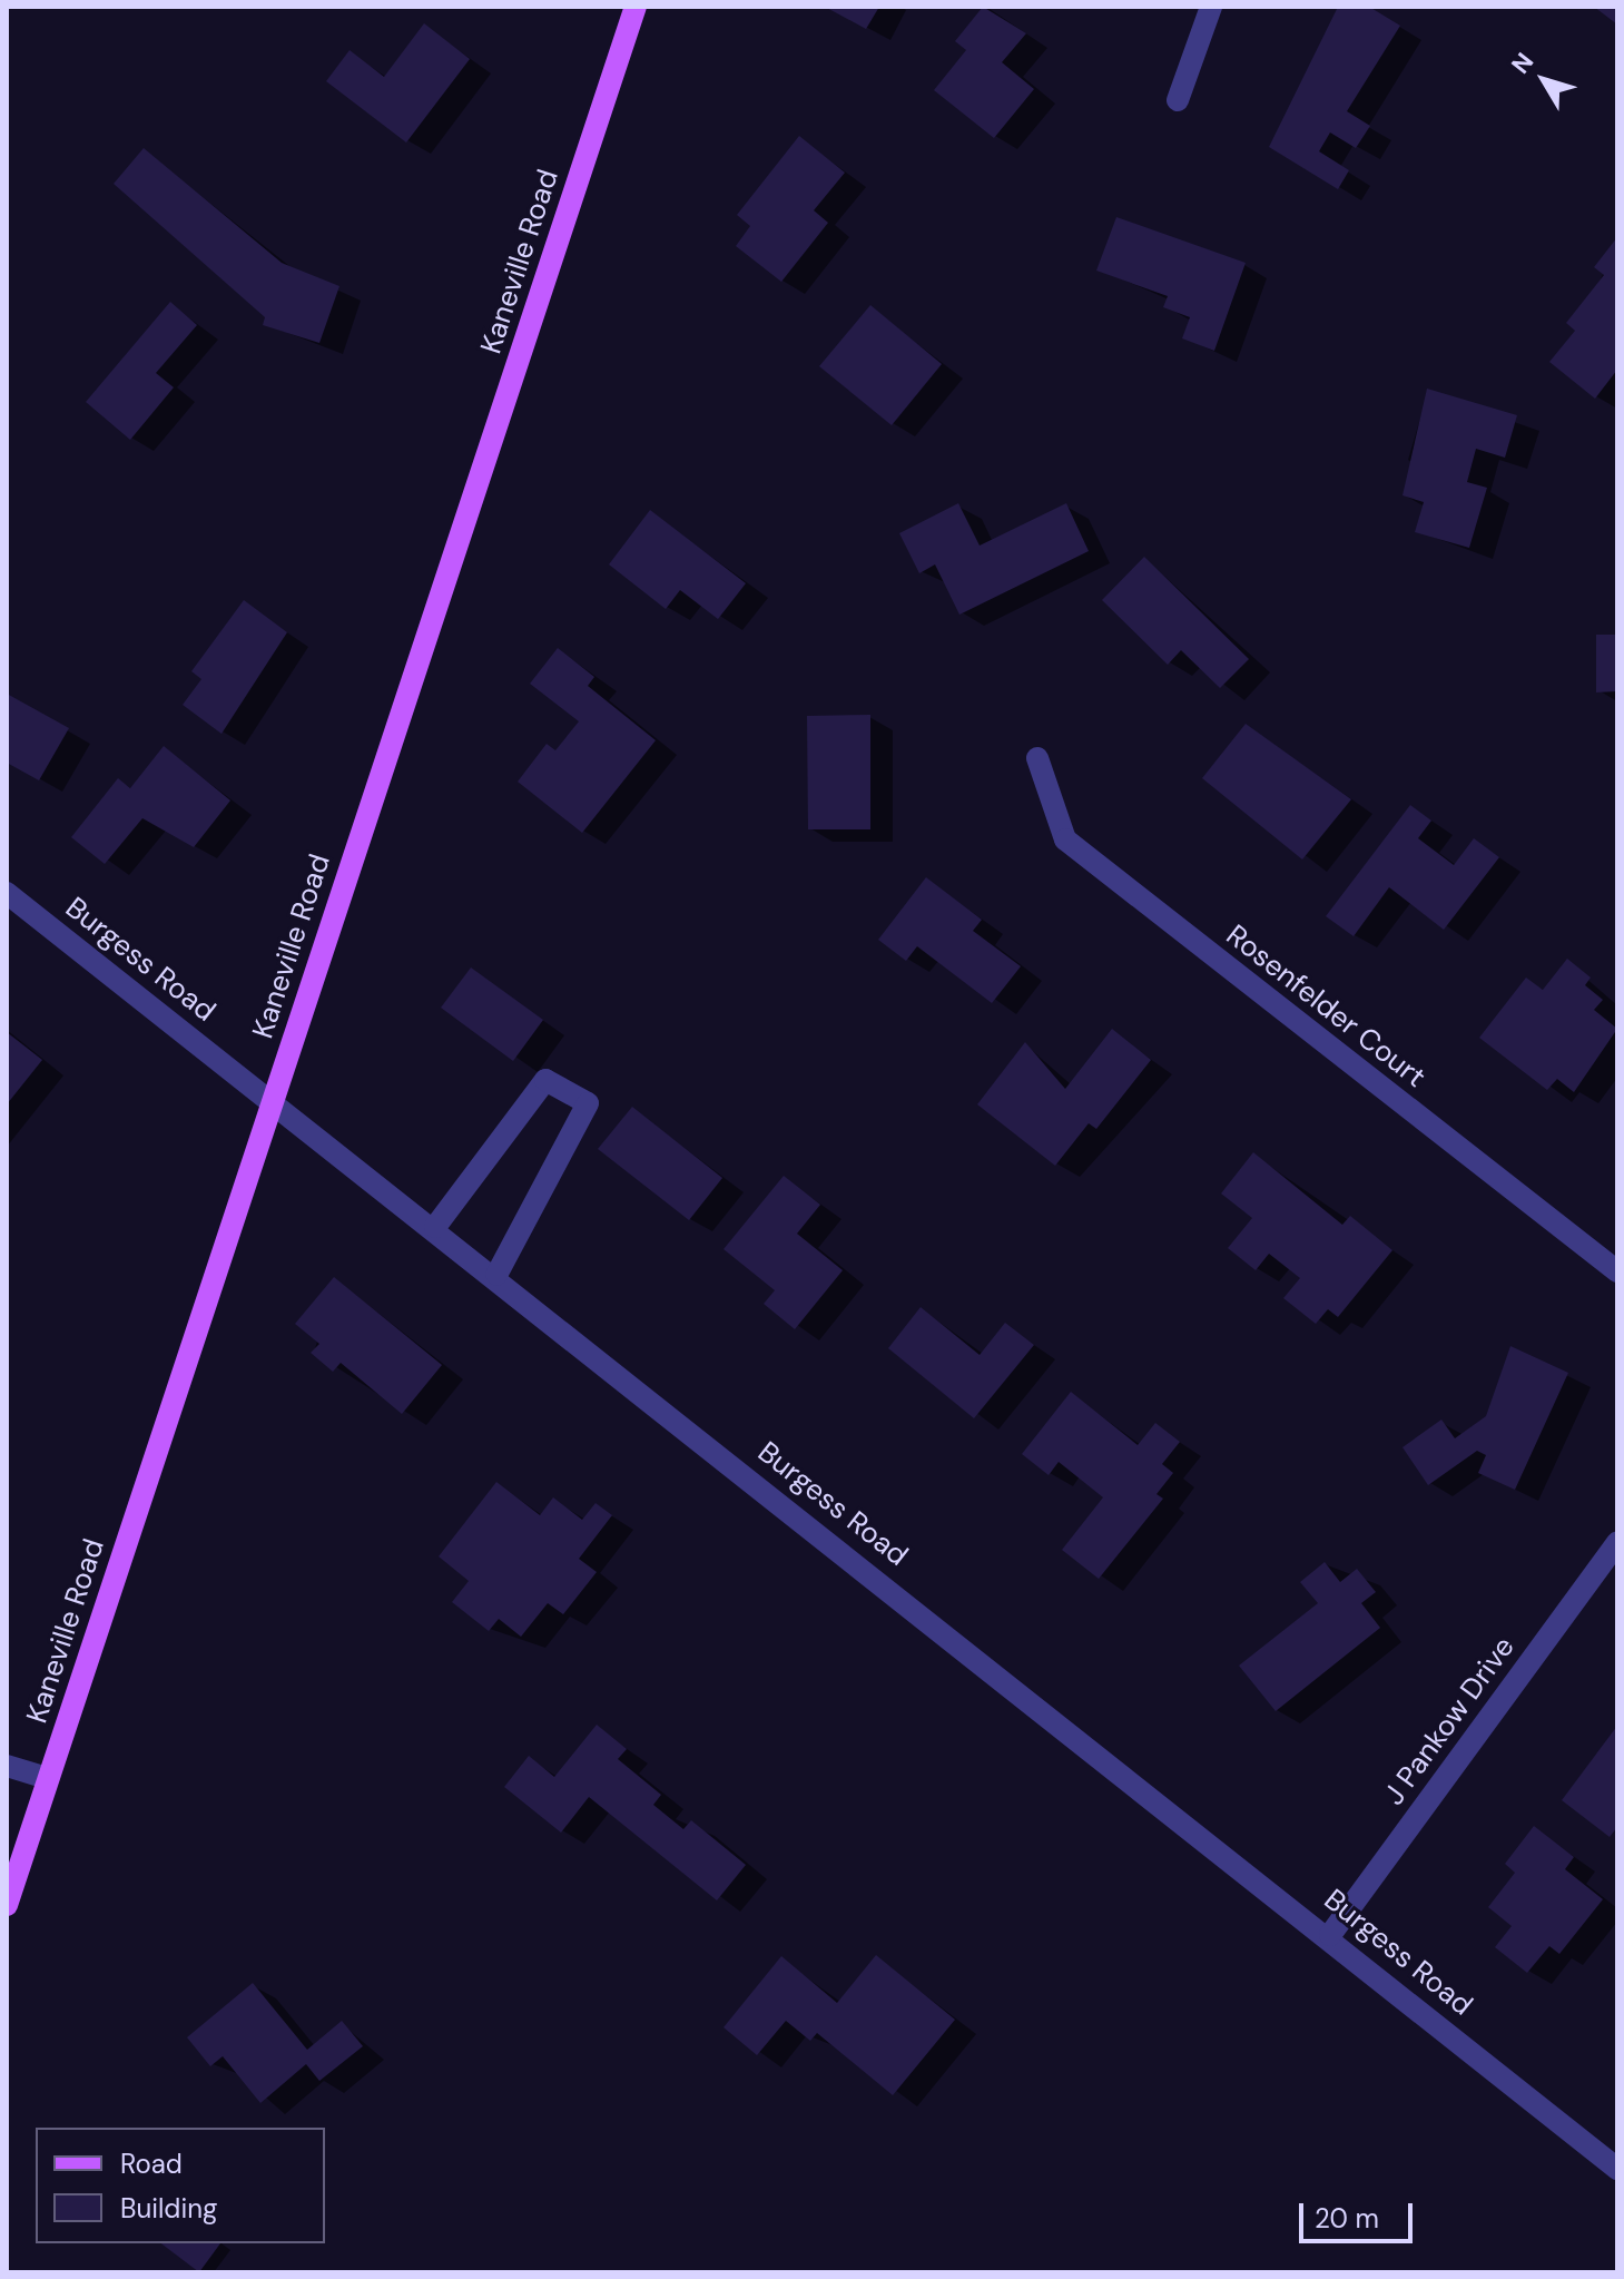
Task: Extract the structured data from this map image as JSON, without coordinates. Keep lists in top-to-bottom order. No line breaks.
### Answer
{"streets":{"main road":["Kaneville Road"],"street":["Burgess Road","Rosenfelder Court","J Pankow Drive"]},"crossings":[["Kaneville Road","Burgess Road"],["Burgess Road","J Pankow Drive"]],"legend":["Road","Building"],"scale_bar":"20 m","north":"top left"}
